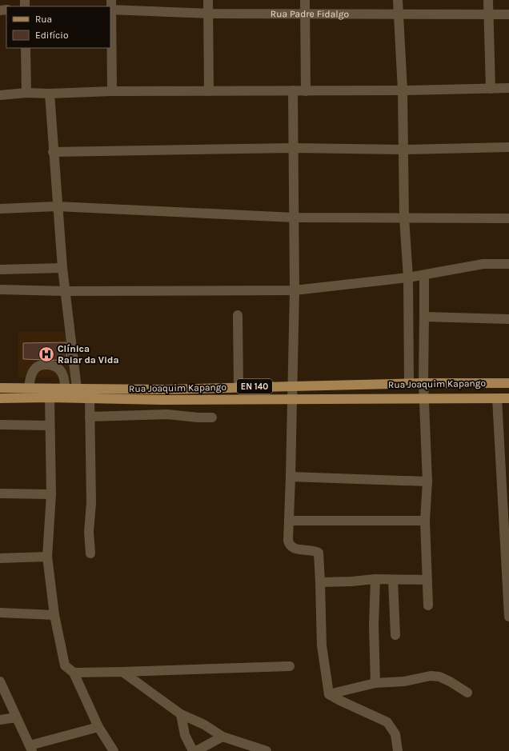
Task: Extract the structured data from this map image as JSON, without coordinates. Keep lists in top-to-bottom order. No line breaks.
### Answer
{"streets":{"main road":["Rua Joaquim Kapango","EN 140"],"street":["Rua Padre Fidalgo"]},"places":{"hospital":["Clínica Raiar da Vida"]},"legend":["Rua","Edifício"]}
